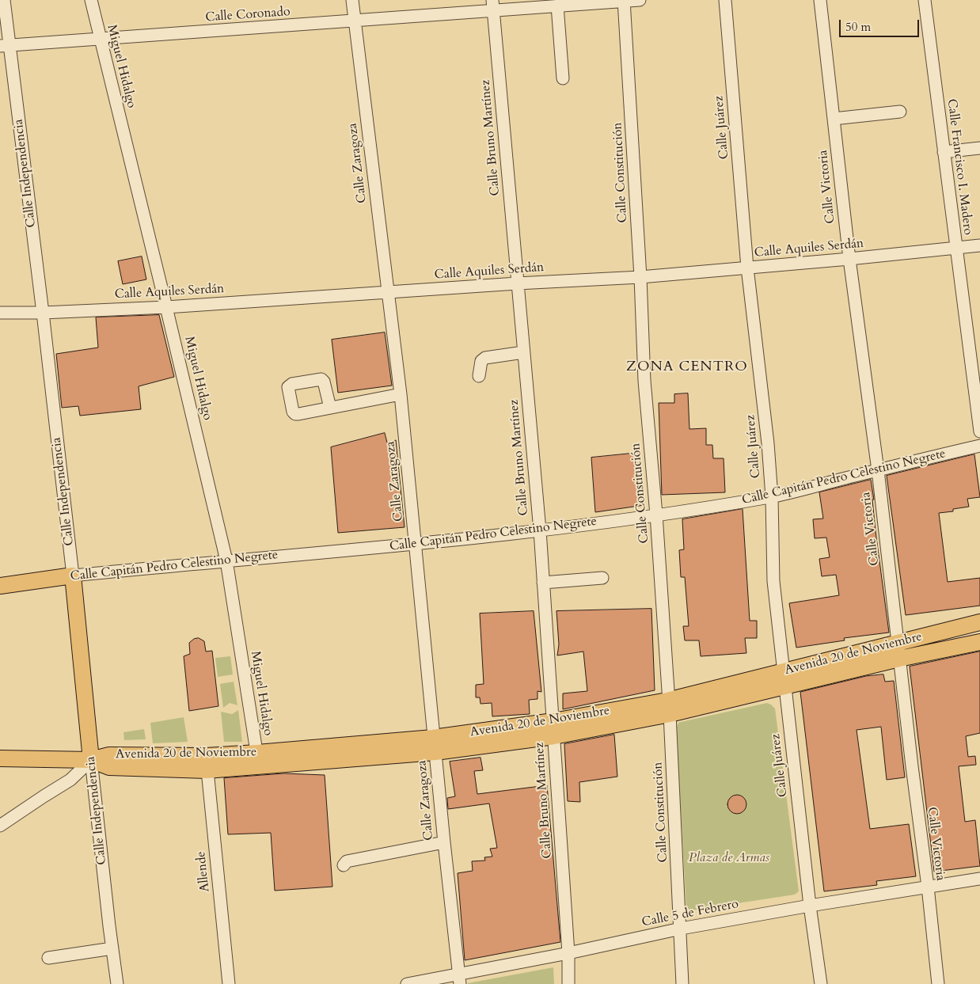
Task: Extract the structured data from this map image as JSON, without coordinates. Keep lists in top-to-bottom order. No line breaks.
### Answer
{"streets":{"main road":["Calle Independencia","Calle Capitán Pedro Celestino Negrete","Avenida 20 de Noviembre"],"street":["Calle Coronado","Miguel Hidalgo","Calle Juárez","Calle Bruno Martínez","Calle Zaragoza","Calle Francisco I. Madero","Calle Constitución","Calle Victoria","Calle Aquiles Serdán","Allende","Calle 5 de Febrero"]},"crossings":[["Calle Coronado","Miguel Hidalgo"],["Calle Coronado","Calle Bruno Martínez"],["Calle Coronado","Calle Zaragoza"],["Calle Coronado","Calle Constitución"],["Calle Coronado","Calle Independencia"],["Miguel Hidalgo","Calle Aquiles Serdán"],["Miguel Hidalgo","Calle Capitán Pedro Celestino Negrete"],["Miguel Hidalgo","Avenida 20 de Noviembre"],["Calle Juárez","Calle Aquiles Serdán"],["Calle Juárez","Calle Capitán Pedro Celestino Negrete"],["Calle Juárez","Avenida 20 de Noviembre"],["Calle Juárez","Calle 5 de Febrero"],["Calle Bruno Martínez","Calle Aquiles Serdán"],["Calle Bruno Martínez","Calle Capitán Pedro Celestino Negrete"],["Calle Bruno Martínez","Avenida 20 de Noviembre"],["Calle Bruno Martínez","Calle 5 de Febrero"],["Calle Zaragoza","Calle Aquiles Serdán"],["Calle Zaragoza","Calle Capitán Pedro Celestino Negrete"],["Calle Zaragoza","Avenida 20 de Noviembre"],["Calle Zaragoza","Calle 5 de Febrero"],["Calle Francisco I. Madero","Calle Aquiles Serdán"],["Calle Constitución","Calle Aquiles Serdán"],["Calle Constitución","Calle Capitán Pedro Celestino Negrete"],["Calle Constitución","Avenida 20 de Noviembre"],["Calle Constitución","Calle 5 de Febrero"],["Calle Independencia","Calle Aquiles Serdán"],["Calle Independencia","Calle Capitán Pedro Celestino Negrete"],["Calle Independencia","Avenida 20 de Noviembre"],["Calle Victoria","Calle Aquiles Serdán"],["Calle Victoria","Calle Capitán Pedro Celestino Negrete"],["Calle Victoria","Avenida 20 de Noviembre"],["Calle Victoria","Calle 5 de Febrero"],["Avenida 20 de Noviembre","Allende"]],"districts":["ZONA CENTRO"],"parks":["Plaza de Armas"],"scale_bar":"50 m"}
